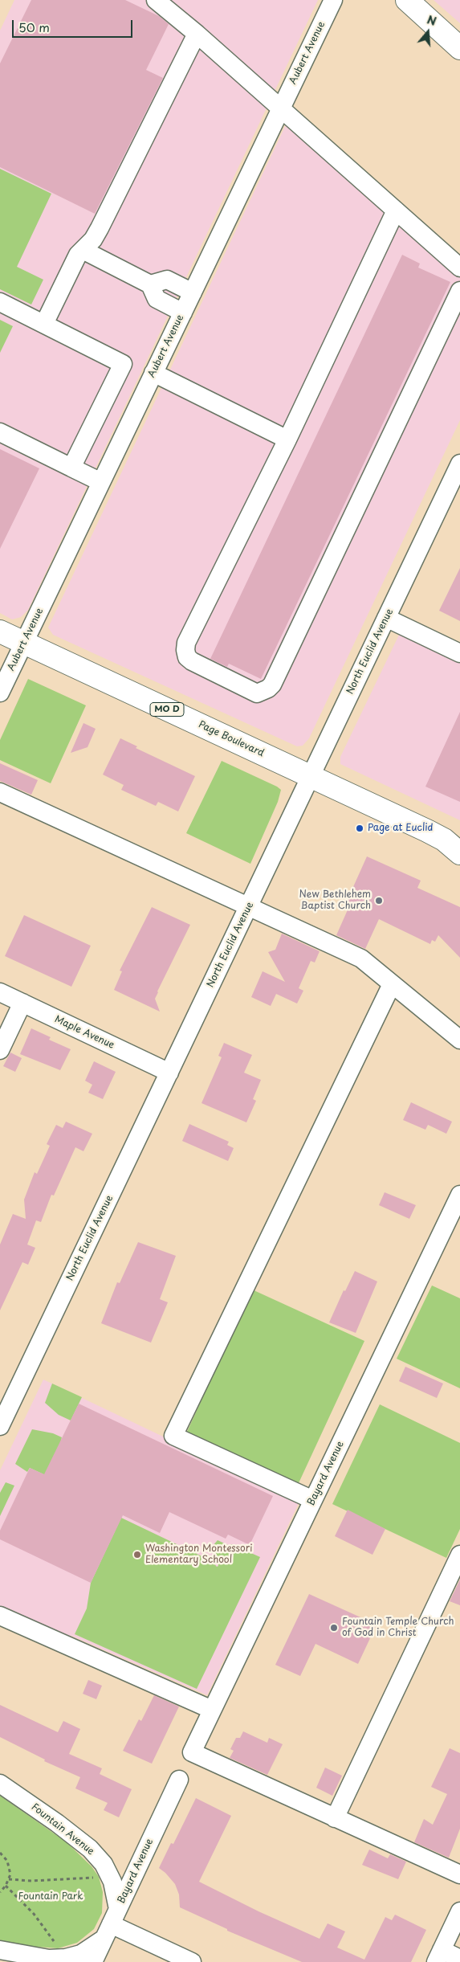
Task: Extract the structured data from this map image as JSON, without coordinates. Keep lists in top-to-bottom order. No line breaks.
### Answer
{"streets":{"main road":["MO D","Page Boulevard"],"street":["Aubert Avenue","North Euclid Avenue","Maple Avenue","Bayard Avenue","Fountain Avenue"]},"crossings":[["Aubert Avenue","Page Boulevard"],["North Euclid Avenue","Page Boulevard"],["North Euclid Avenue","Maple Avenue"],["Bayard Avenue","Fountain Avenue"]],"parks":["Fountain Park"],"places":["Page at Euclid","New Bethlehem Baptist Church","Washington Montessori Elementary School","Fountain Temple Church of God in Christ"],"scale_bar":"50 m","north":"top"}
